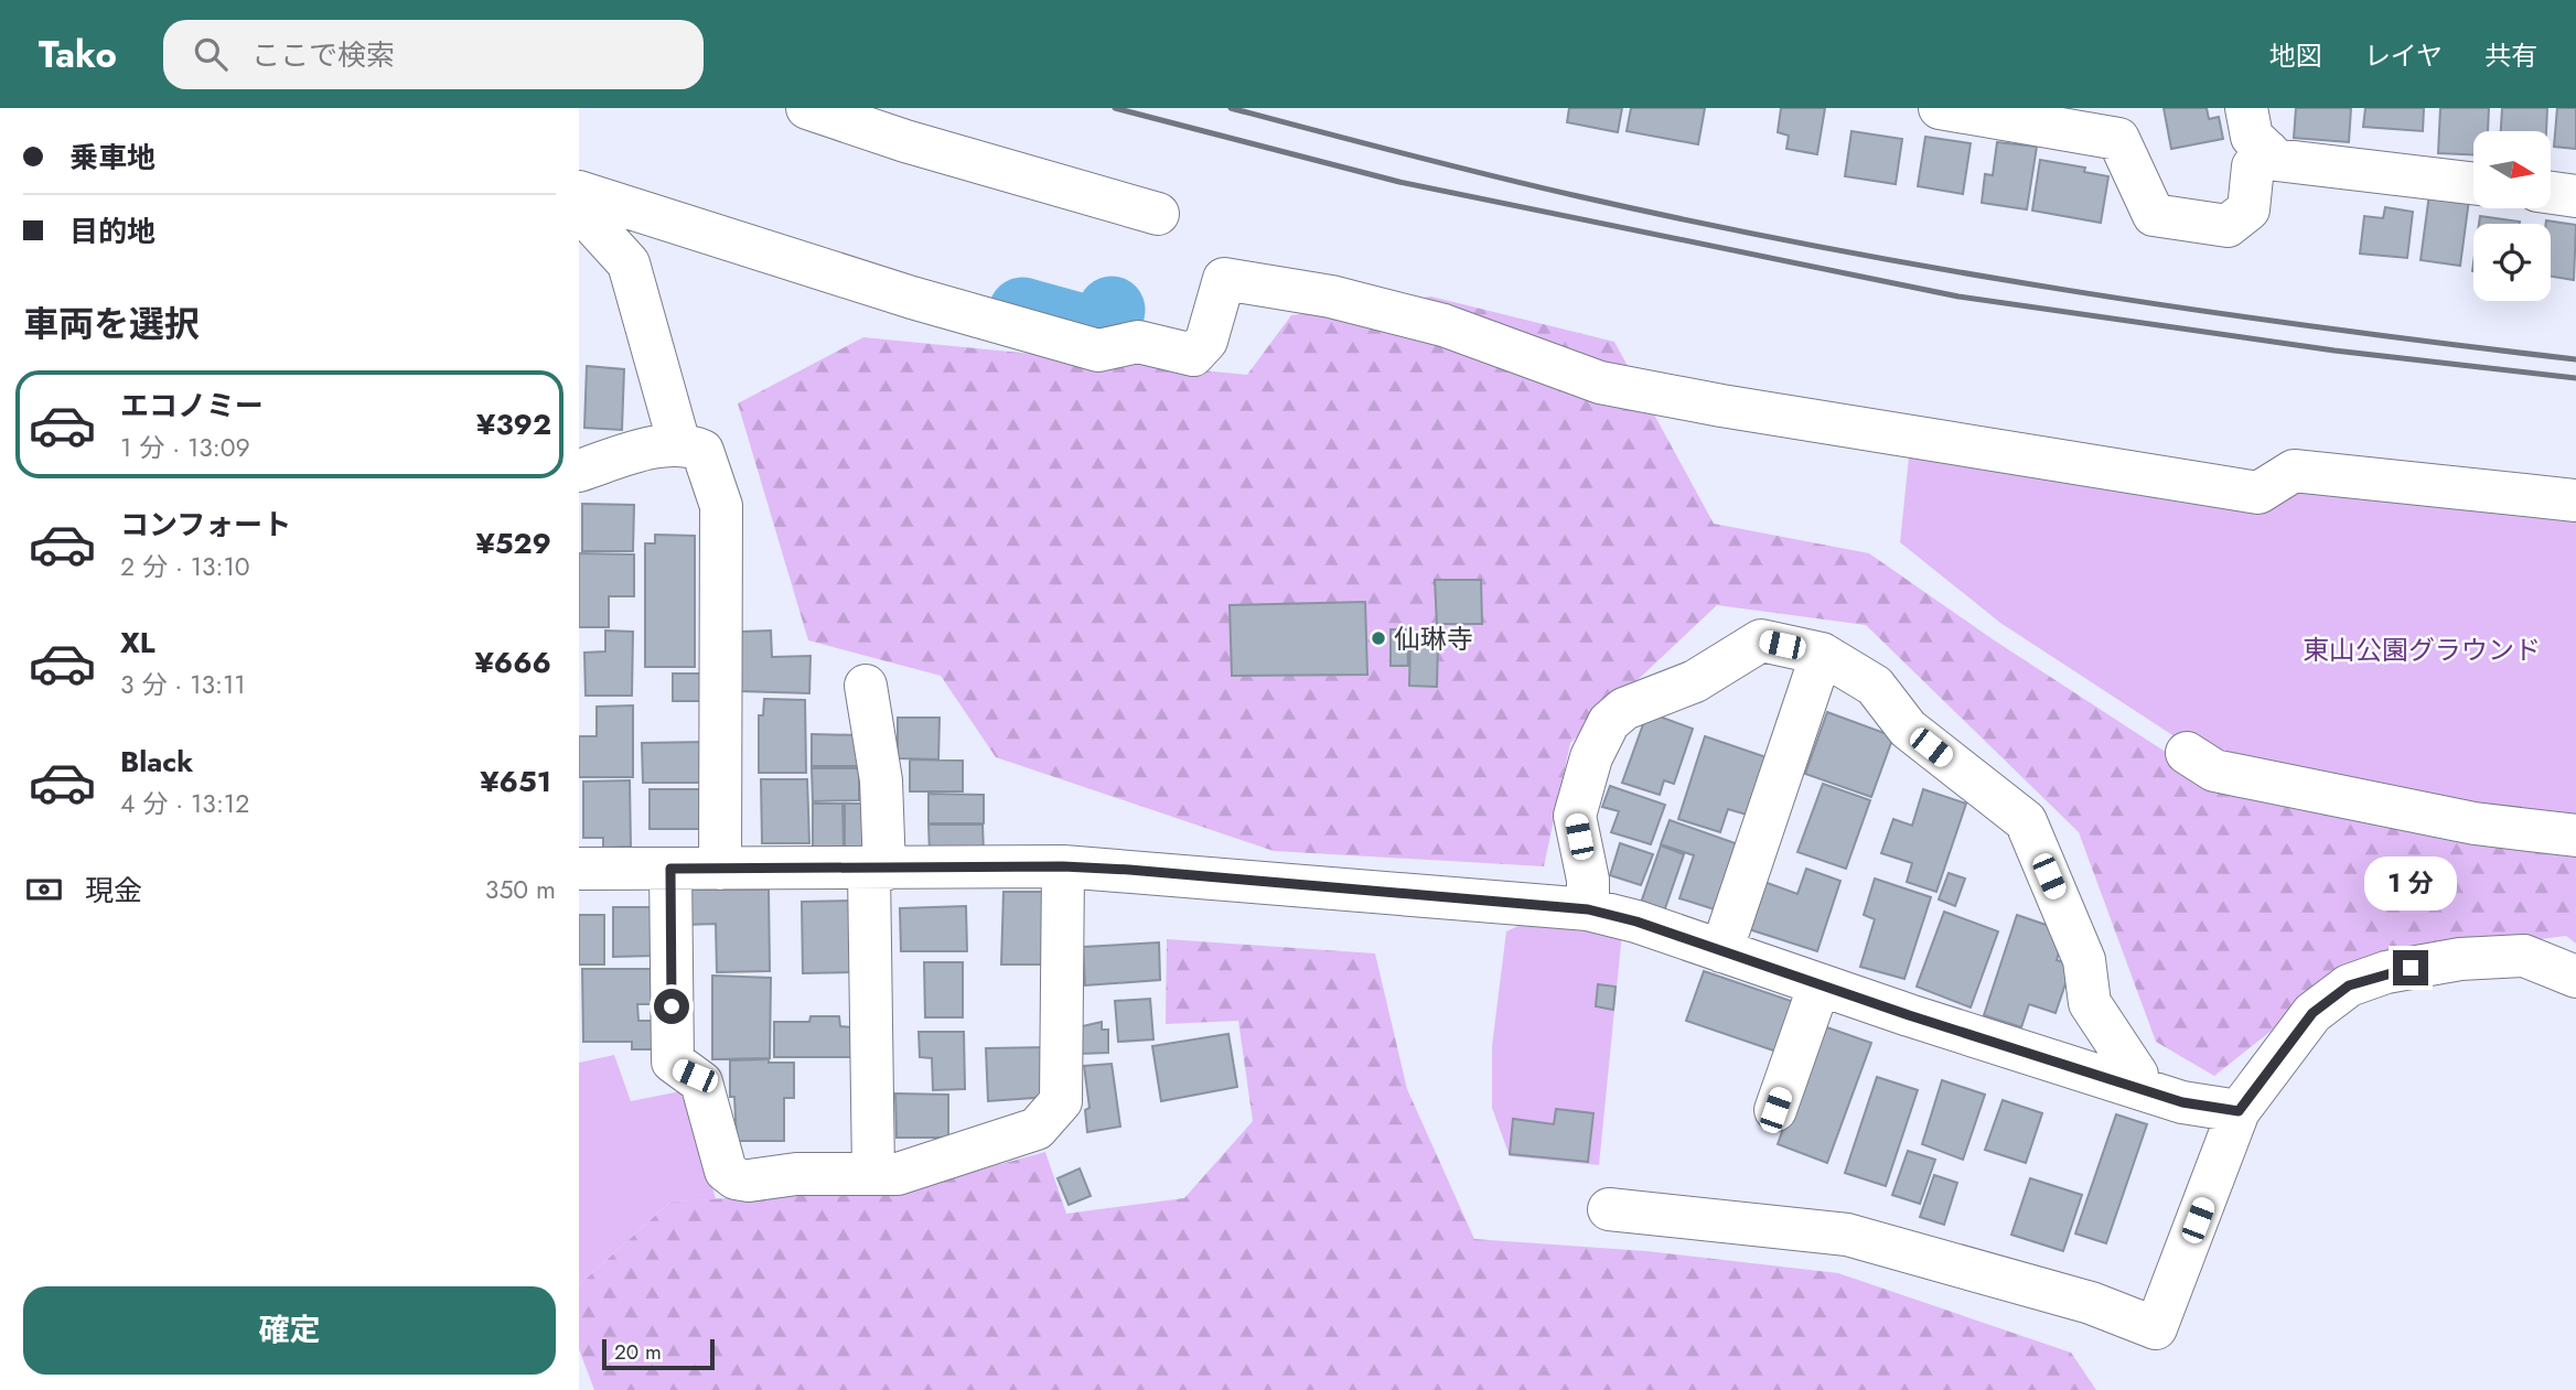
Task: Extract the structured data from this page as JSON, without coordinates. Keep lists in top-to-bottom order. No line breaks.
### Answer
{"parks":["東山公園グラウンド"],"places":["仙琳寺"],"scale_bar":"20 m","north":"right","page":{"header":"Tako","search":"ここで検索","nav":["地図","レイヤ","共有"],"banner":["乗車地","目的地"],"heading":"車両を選択","list":[{"name":"エコノミー","note":"1 分 · 13:09","value":"¥392"},{"name":"コンフォート","note":"2 分 · 13:10","value":"¥529"},{"name":"XL","note":"3 分 · 13:11","value":"¥666"},{"name":"Black","note":"4 分 · 13:12","value":"¥651"}],"pay":["現金","350 m"],"bubble":"1 分","buttons":"確定","scale":"20 m"}}
